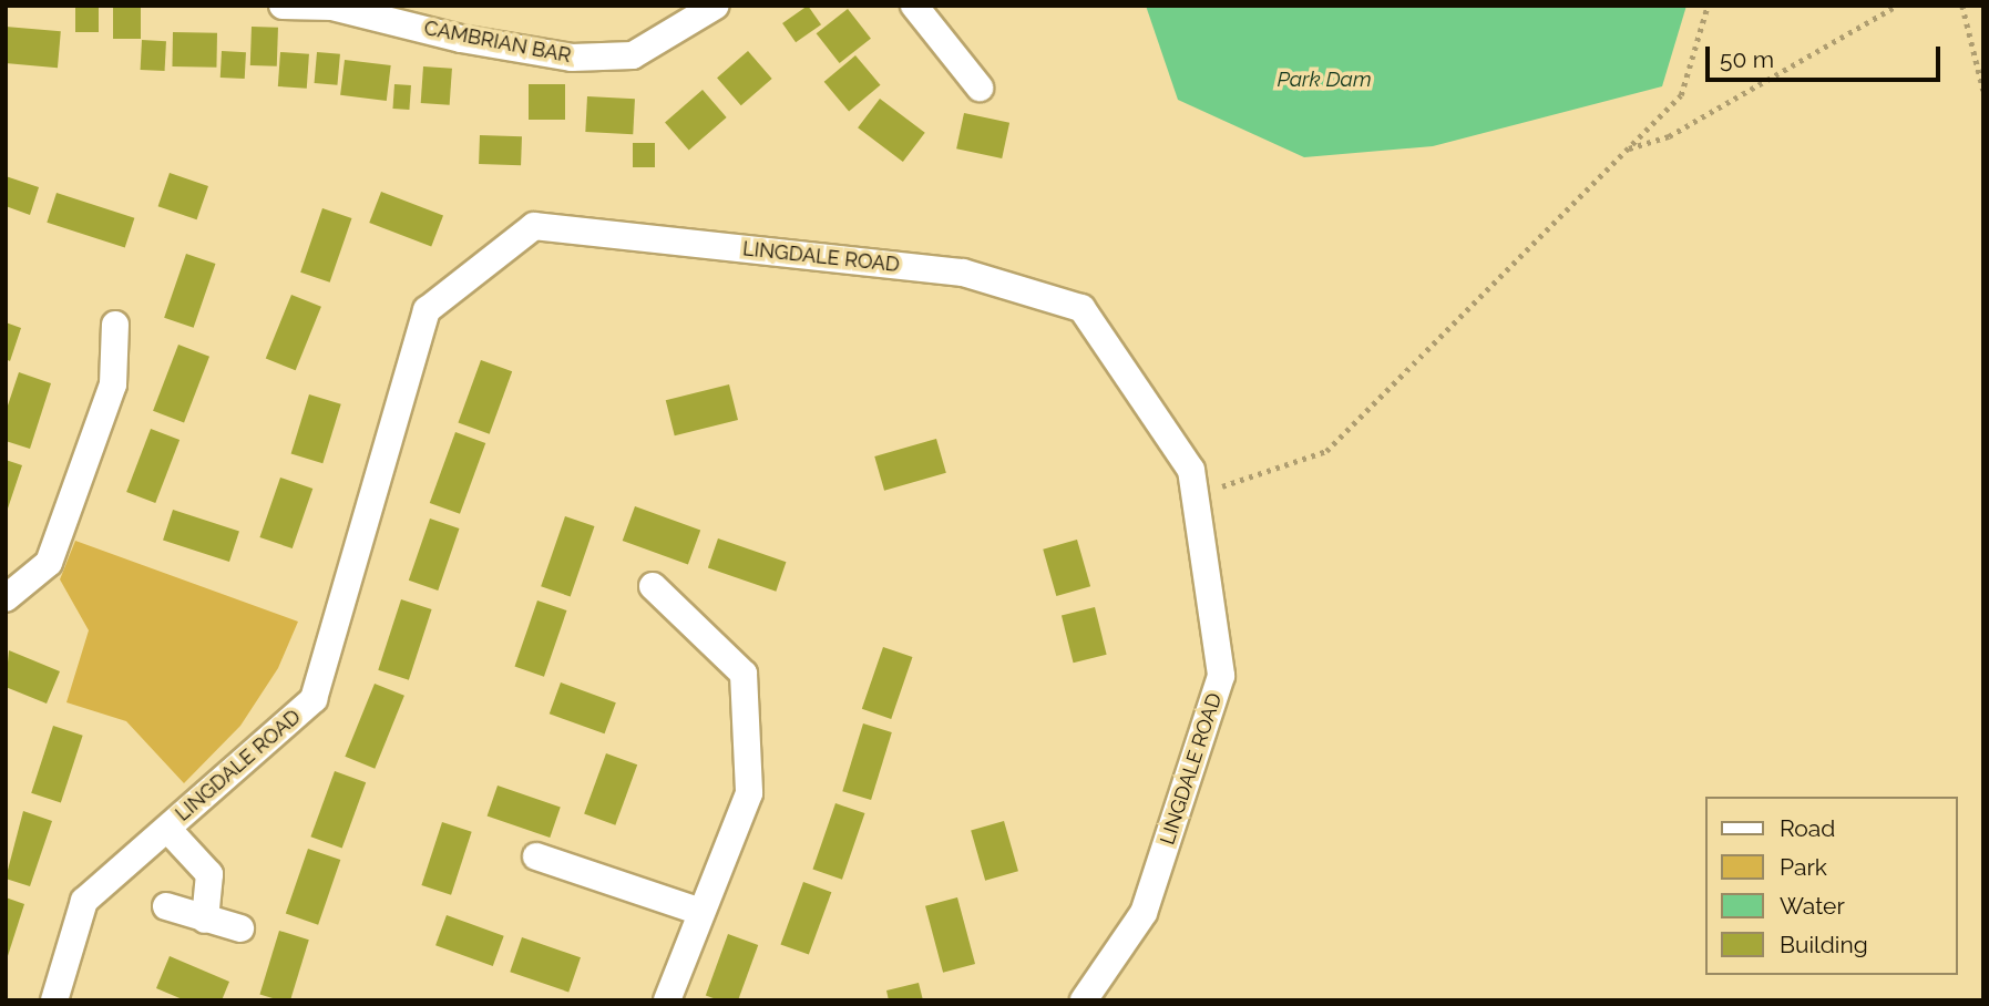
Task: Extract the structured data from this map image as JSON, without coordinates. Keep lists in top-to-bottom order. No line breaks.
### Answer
{"streets":{"street":["CAMBRIAN BAR","LINGDALE ROAD"]},"water":["Park Dam"],"legend":["Road","Park","Water","Building"],"scale_bar":"50 m"}
